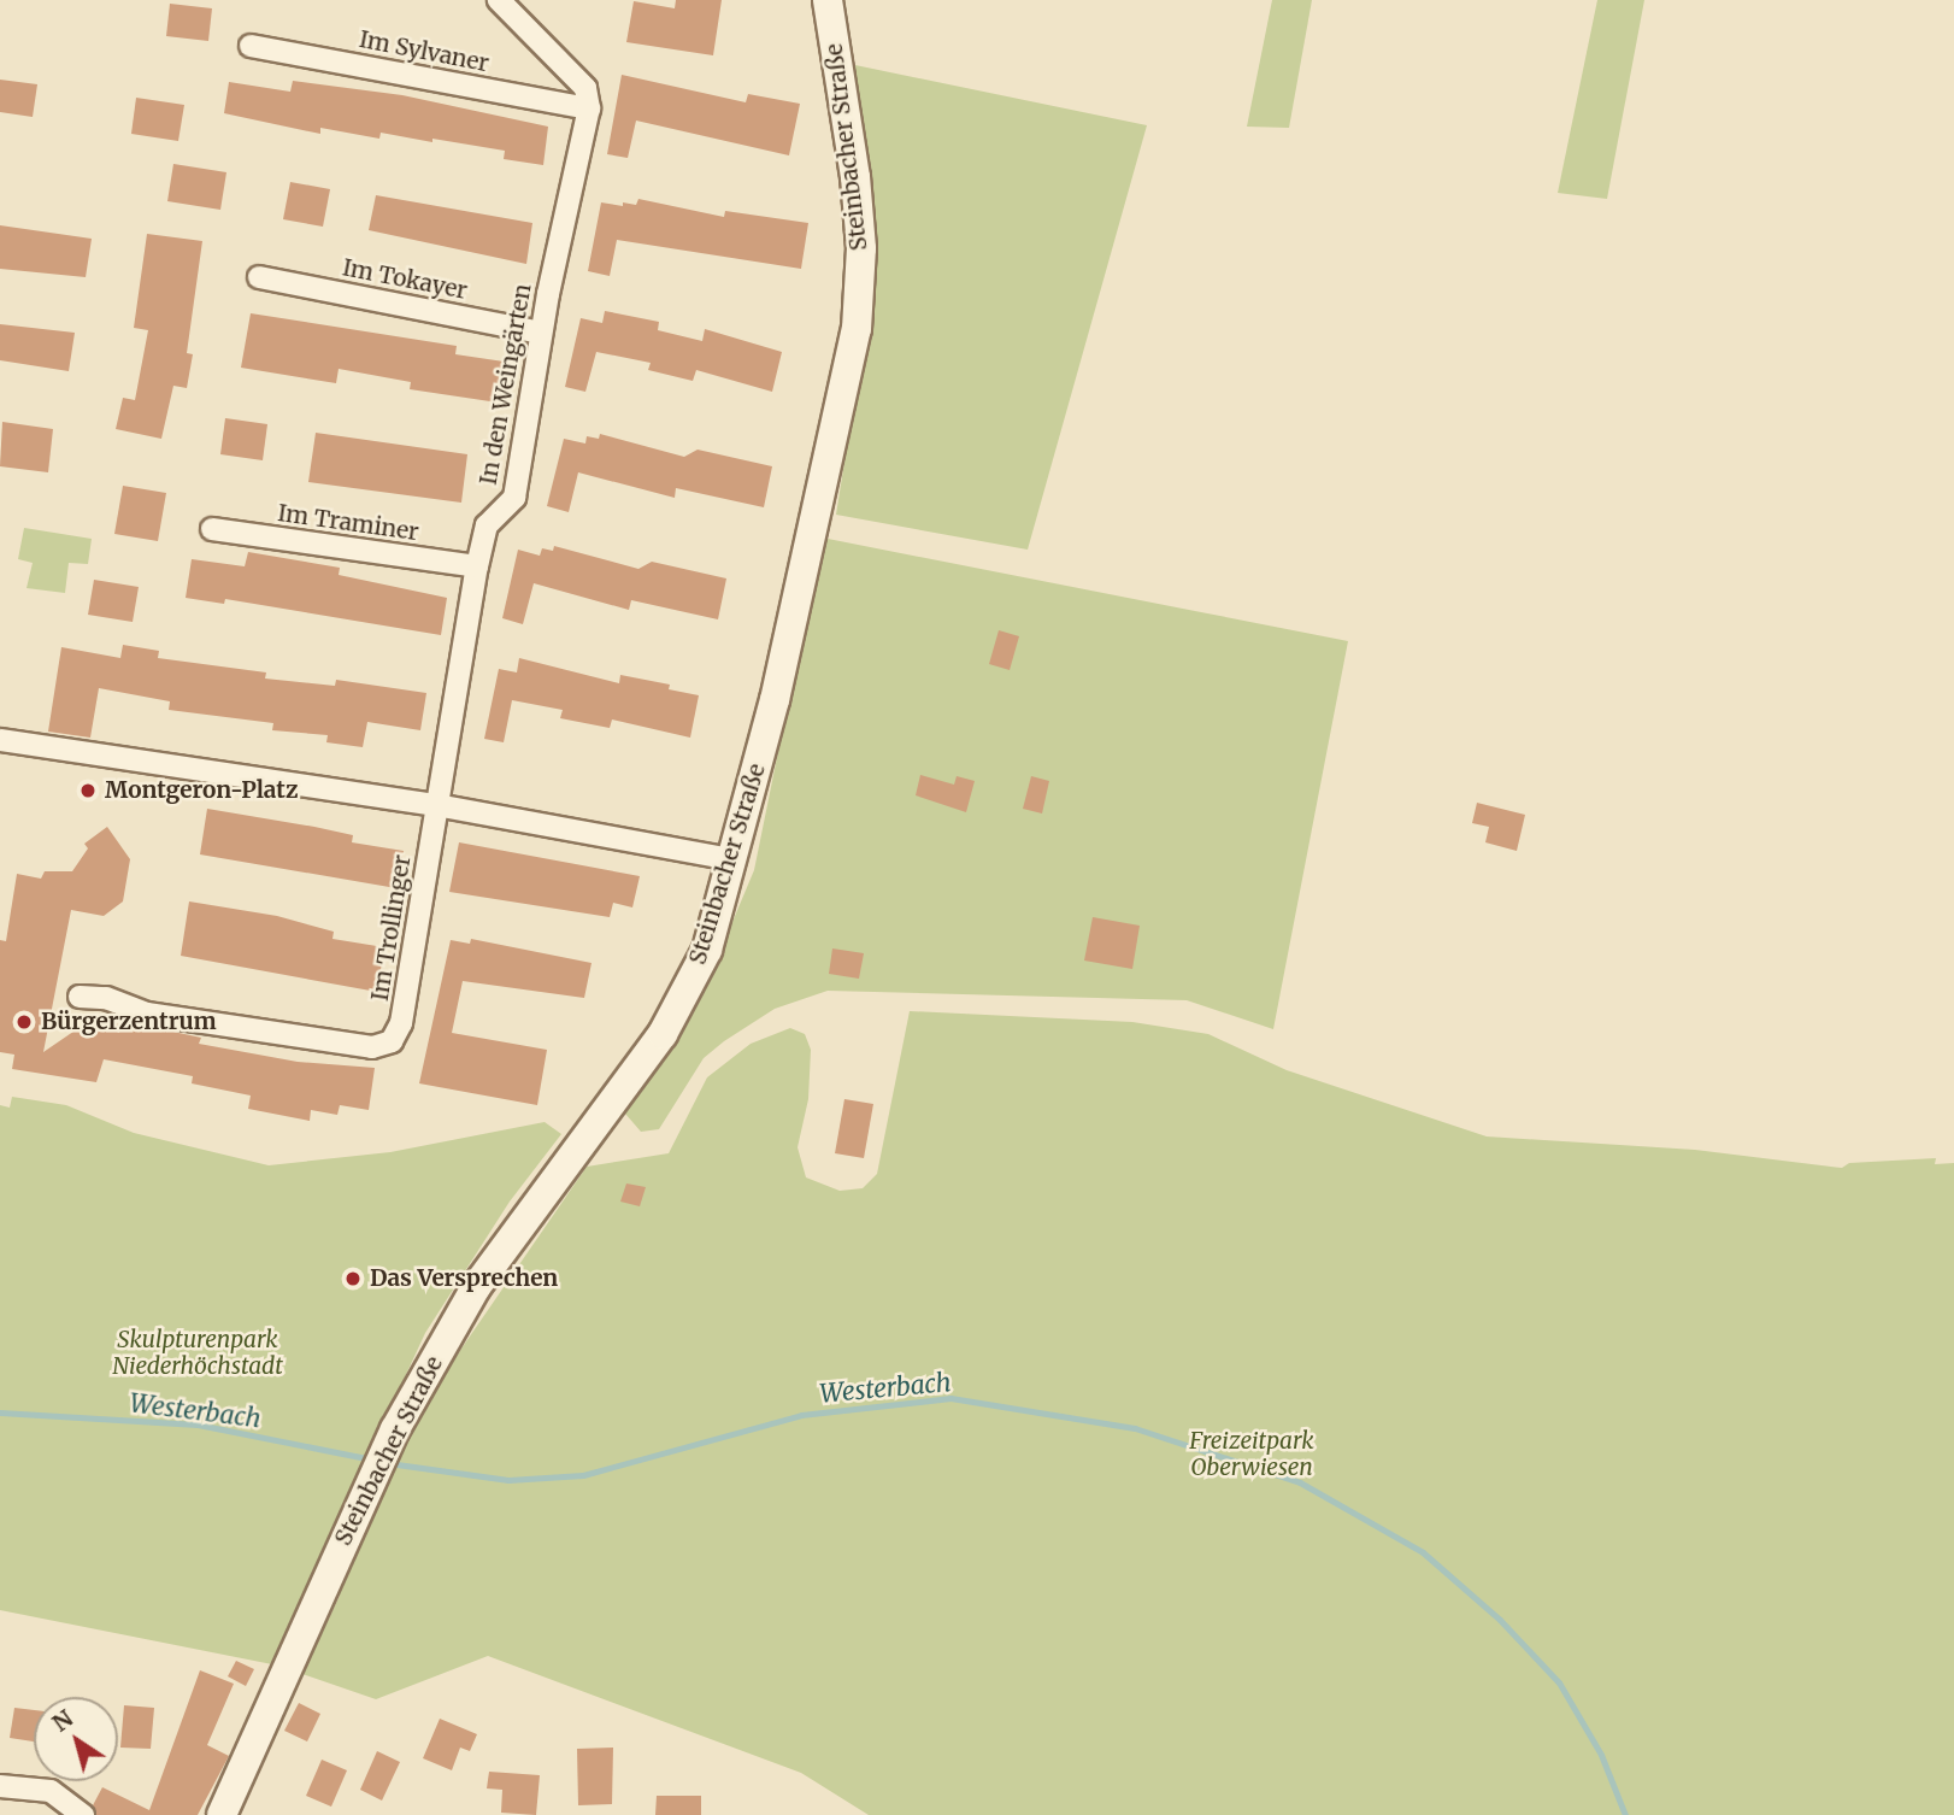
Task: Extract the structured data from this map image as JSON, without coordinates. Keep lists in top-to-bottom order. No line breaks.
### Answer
{"streets":{"main road":["Steinbacher Straße"],"street":["Im Sylvaner","Im Tokayer","In den Weingärten","Im Traminer","Im Trollinger"]},"crossings":[["Im Sylvaner","In den Weingärten"],["Im Tokayer","In den Weingärten"],["In den Weingärten","Im Traminer"],["In den Weingärten","Im Trollinger"]],"water":["Westerbach"],"parks":["Skulpturenpark Niederhöchstadt","Freizeitpark Oberwiesen"],"places":["Montgeron-Platz","Bürgerzentrum","Das Versprechen"],"north":"top left"}
